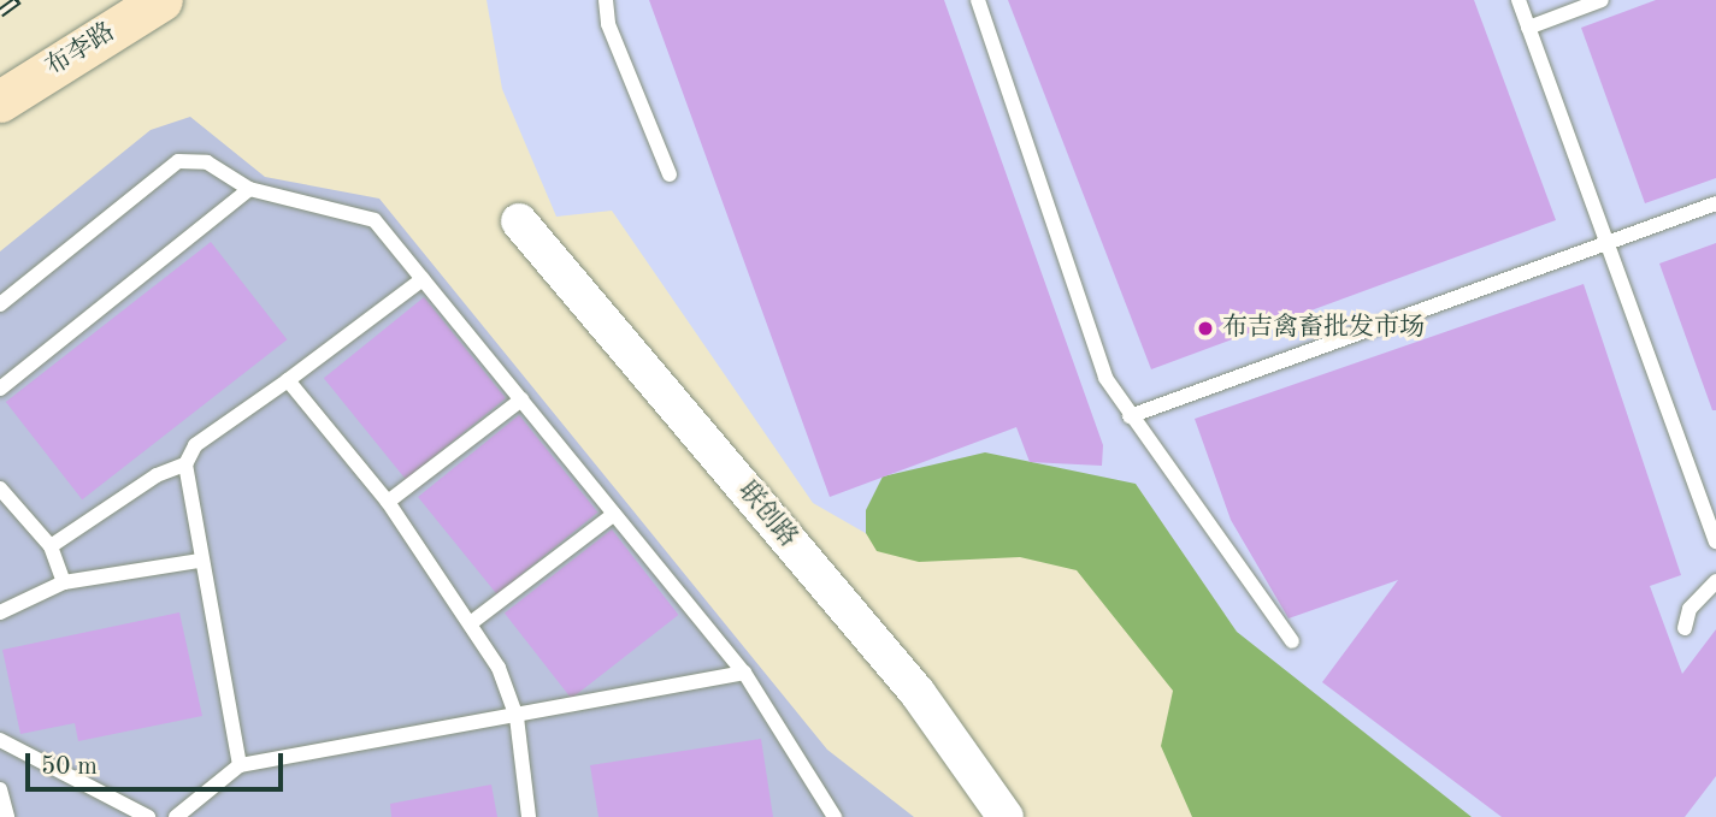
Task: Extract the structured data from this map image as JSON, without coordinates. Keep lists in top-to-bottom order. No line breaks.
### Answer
{"streets":{"main road":["布李路"],"street":["联创路"]},"places":["布吉禽畜批发市场"],"scale_bar":"50 m"}
